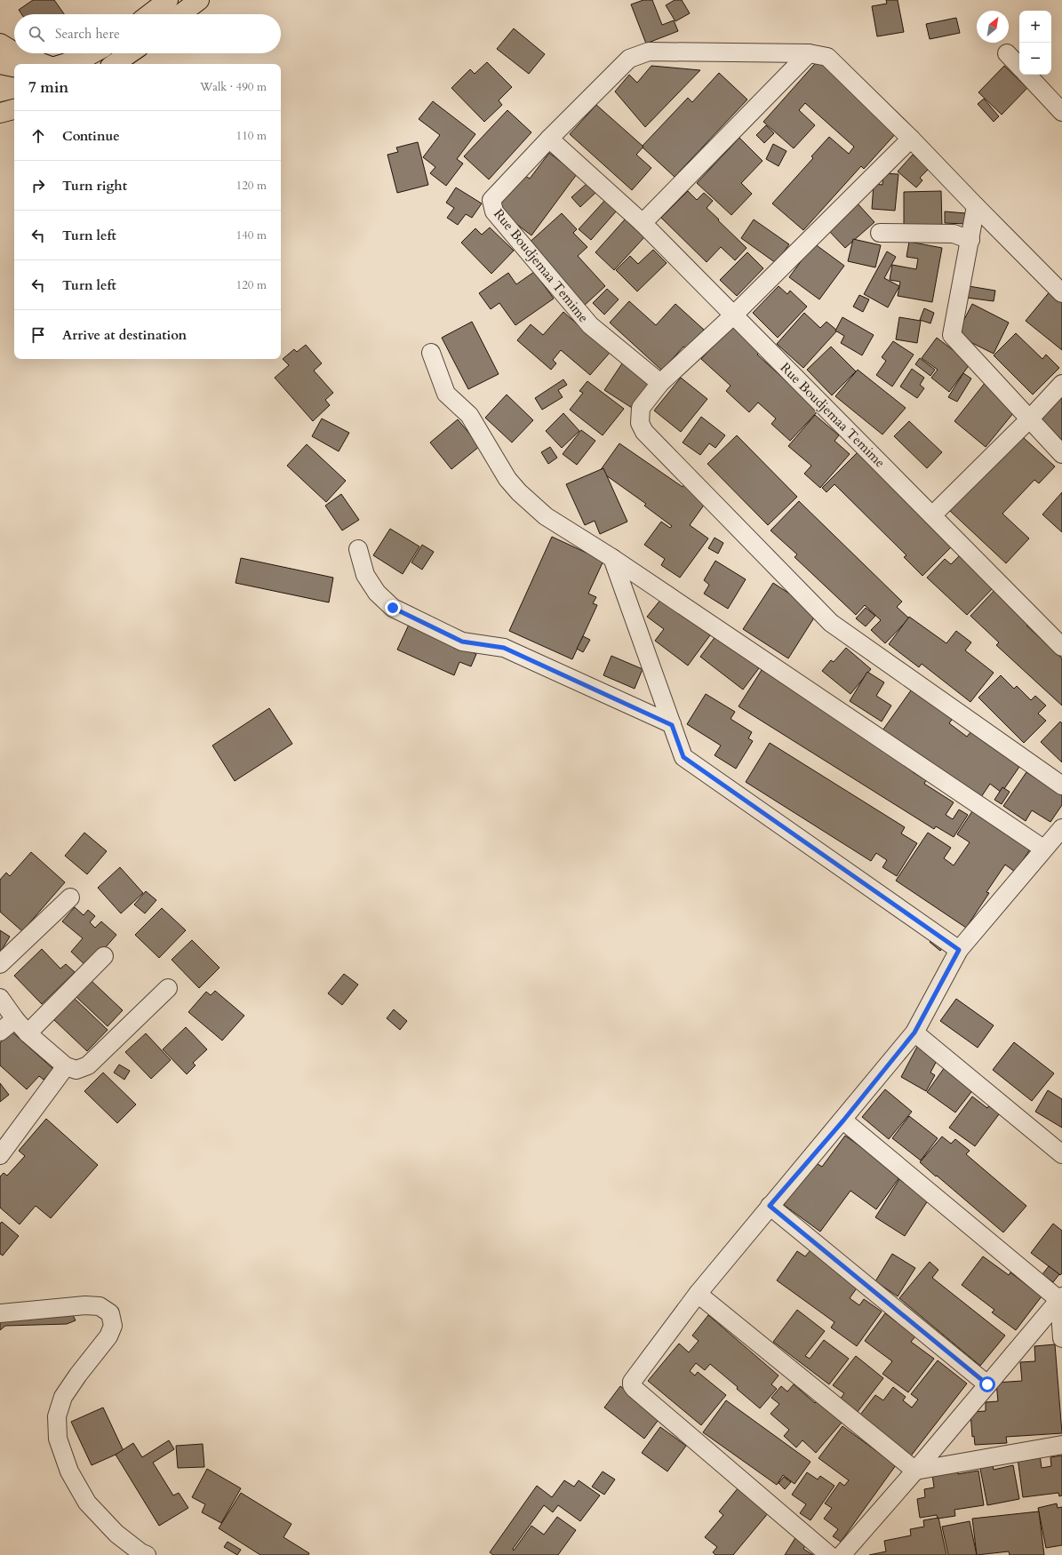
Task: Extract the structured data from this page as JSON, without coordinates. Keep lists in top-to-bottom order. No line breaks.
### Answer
{"streets":{"street":["Rue Boudjemaa Temime"]},"north":"top right","page":{"map_buttons":["+","−"],"search":"Search here","heading":["7 min","Walk · 490 m"],"list":[["Continue","110 m"],["Turn right","120 m"],["Turn left","140 m"],["Turn left","120 m"],"Arrive at destination"]}}
